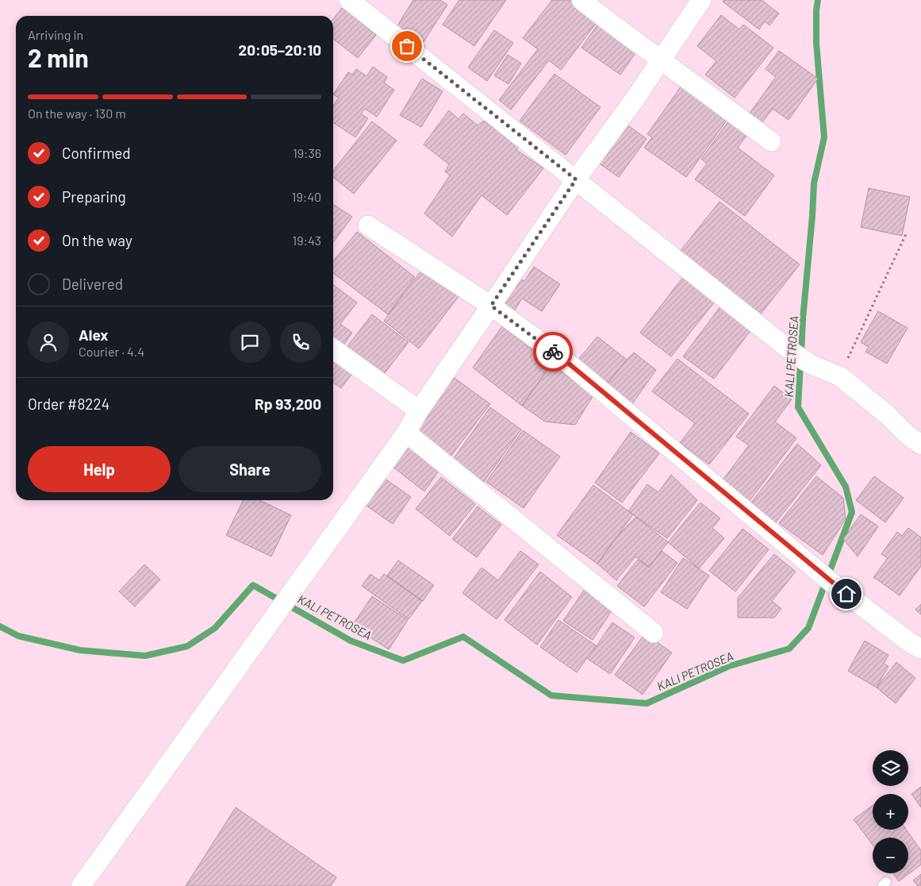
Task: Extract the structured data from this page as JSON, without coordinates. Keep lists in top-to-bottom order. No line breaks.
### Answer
{"water":["KALI PETROSEA"],"page":{"heading":["2 min","Arriving in","20:05–20:10"],"panel":["Alex","Courier · 4.4","Order #8224","Rp 93,200"],"bar":"On the way · 130 m","list":[["Confirmed","19:36"],["Preparing","19:40"],["On the way","19:43"],"Delivered"],"buttons":["Help","Share"],"map_buttons":["+","−"]}}
